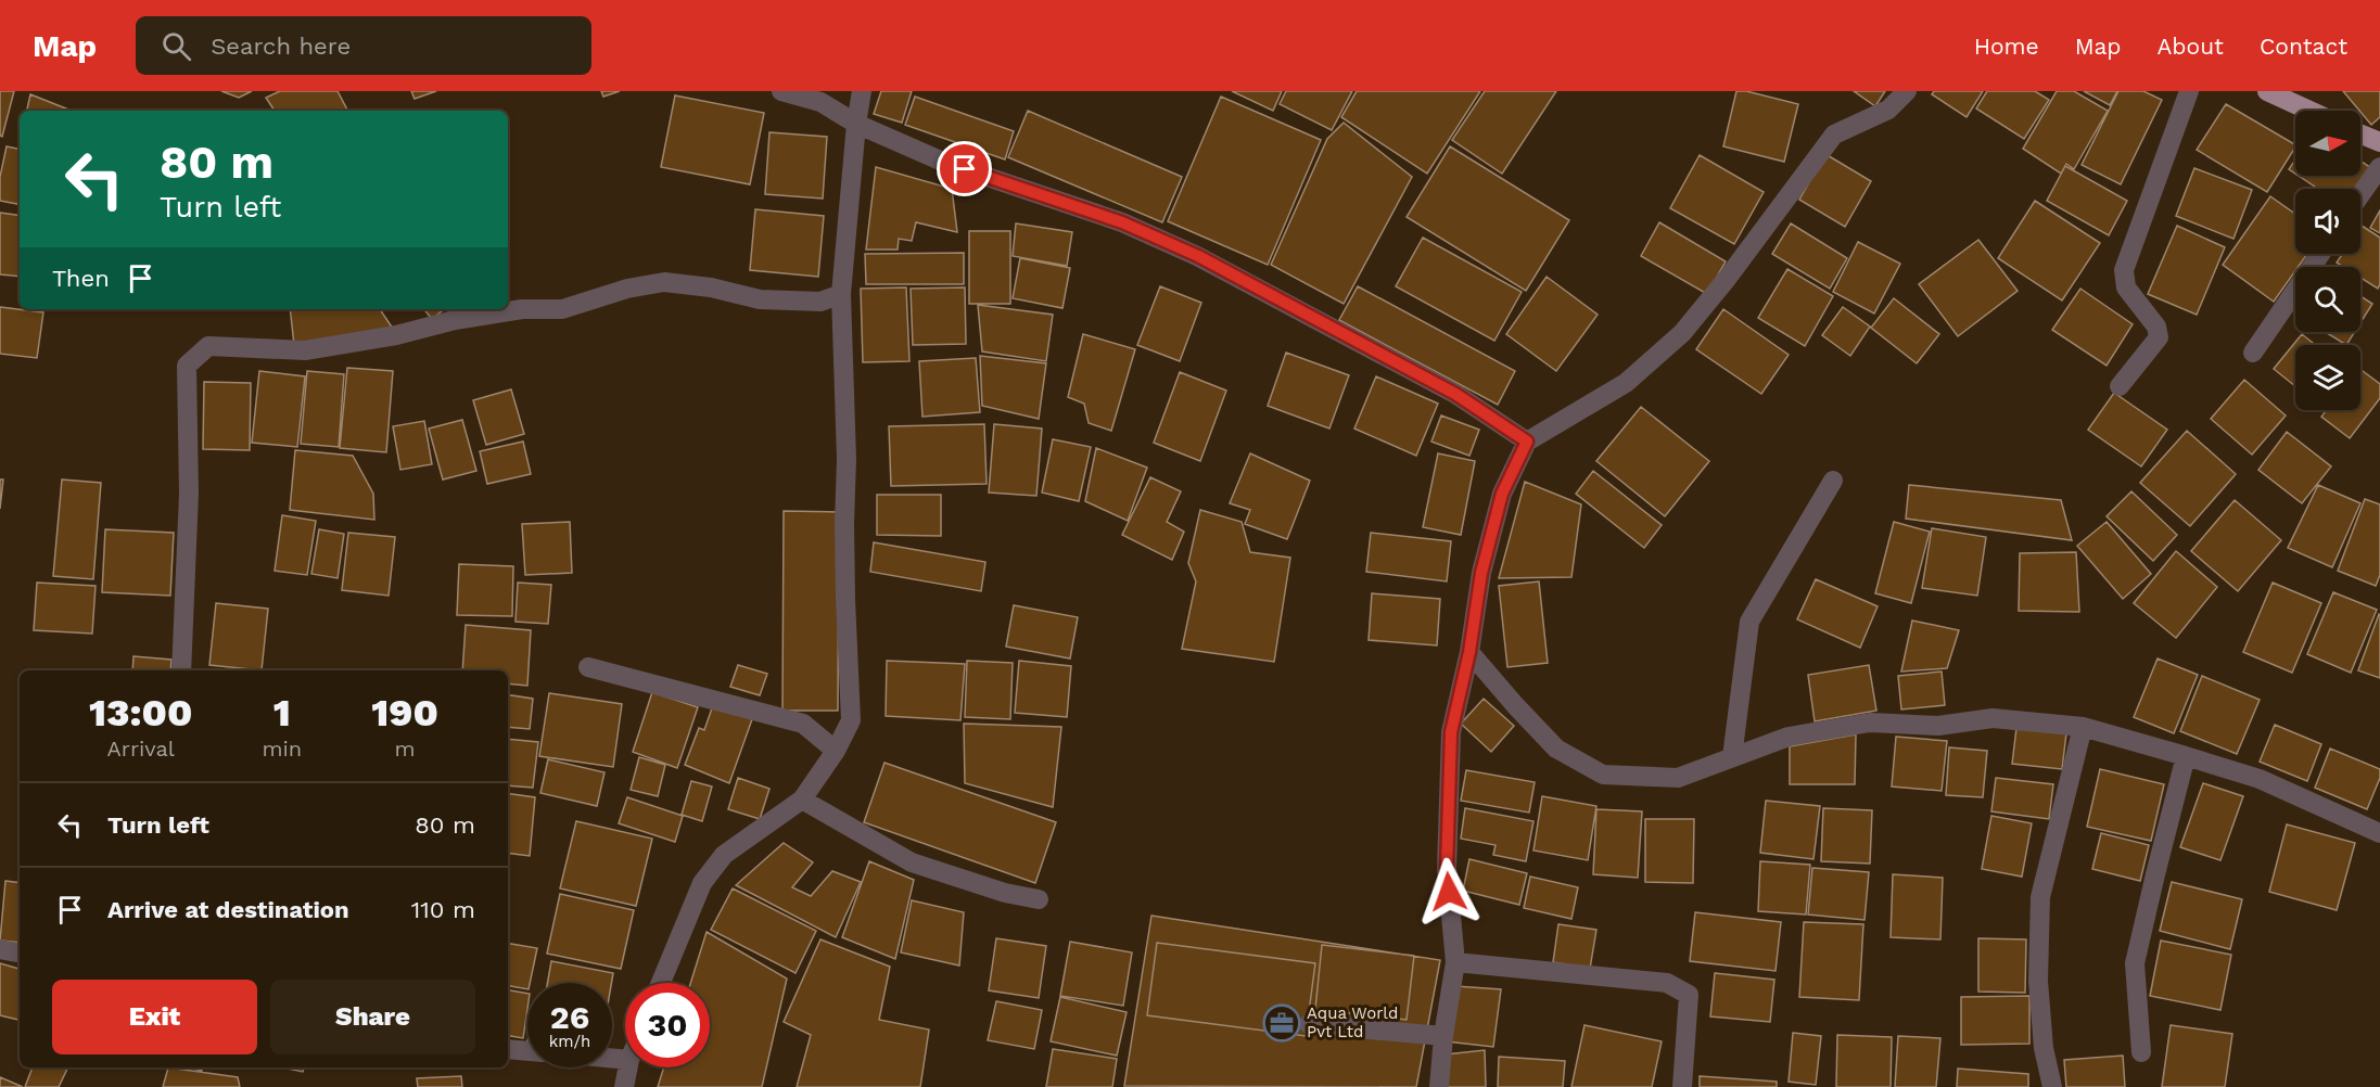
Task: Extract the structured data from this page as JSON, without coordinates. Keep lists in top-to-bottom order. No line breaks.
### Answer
{"places":{"office":["Aqua World Pvt Ltd"]},"north":"right","page":{"header":"Map","search":"Search here","nav":["Home","Map","About","Contact"],"turn":["80 m","Turn left"],"then":"Then","eta":["13:00","Arrival","1","min","190","m"],"list":[{"name":"Turn left","value":"80 m"},{"name":"Arrive at destination","value":"110 m"}],"buttons":["Exit","Share"],"speed":"26 km/h","limit":"30"}}
